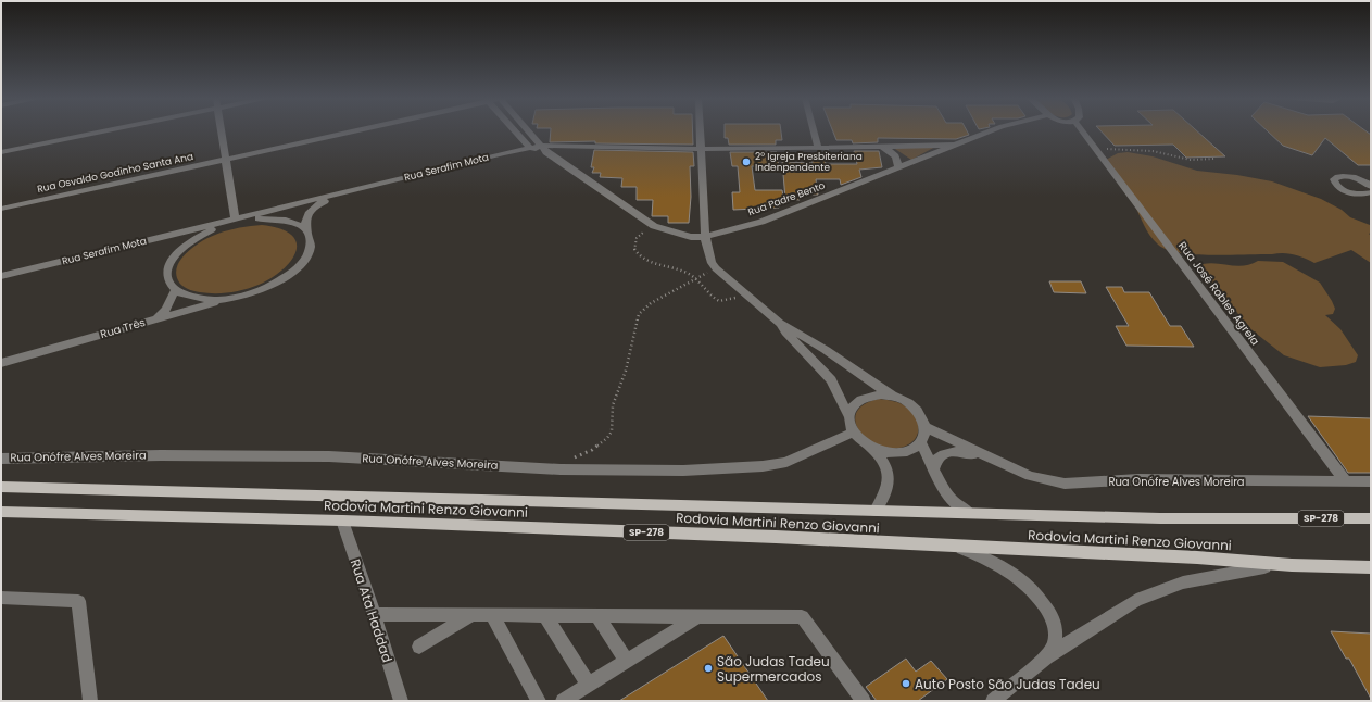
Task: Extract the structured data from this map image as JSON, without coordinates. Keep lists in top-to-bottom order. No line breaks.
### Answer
{"streets":{"main road":["Rodovia Martini Renzo Giovanni","SP-278"],"street":["Rua Serafim Mota","Rua Osvaldo Godinho Santa Ana","Rua Padre Bento","Rua José Robles Agrela","Rua Três","Rua Onófre Alves Moreira","Rua Ata Haddad"]},"crossings":[["Rua Serafim Mota","Rua Padre Bento"],["Rua José Robles Agrela","Rua Onófre Alves Moreira"],["Rodovia Martini Renzo Giovanni","Rua Ata Haddad"]],"places":["2° Igreja Presbiteriana Indenpendente","São Judas Tadeu Supermercados","Auto Posto São Judas Tadeu"]}
